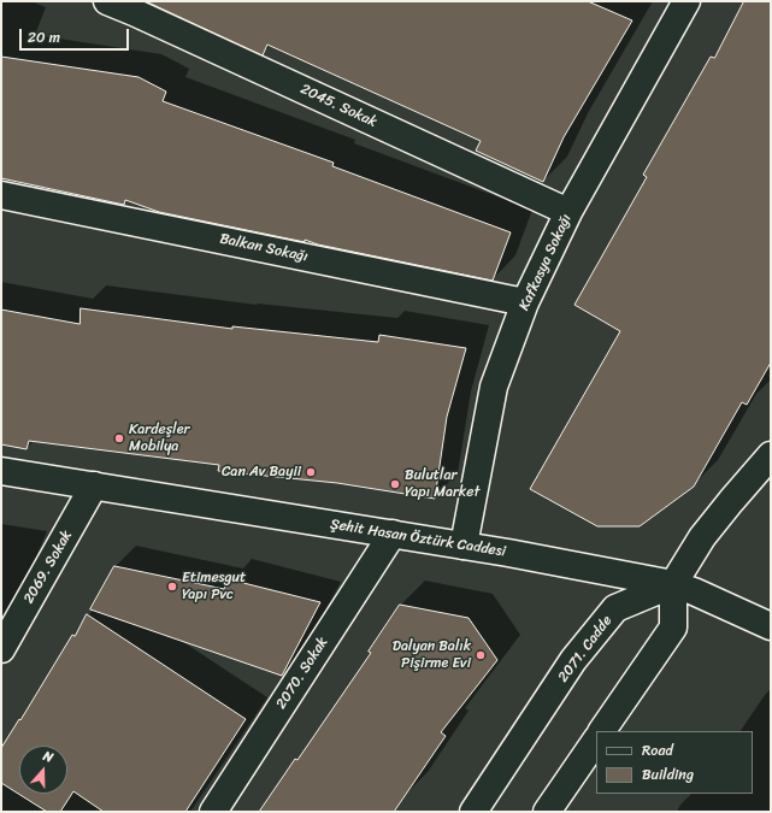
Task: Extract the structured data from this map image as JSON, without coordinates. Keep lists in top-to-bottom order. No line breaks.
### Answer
{"streets":{"street":["2045. Sokak","Balkan Sokağı","Kafkasya Sokağı","Şehit Hasan Öztürk Caddesi","2069. Sokak","2071. Cadde","2070. Sokak"]},"crossings":[["2045. Sokak","Kafkasya Sokağı"],["Balkan Sokağı","Kafkasya Sokağı"],["Kafkasya Sokağı","Şehit Hasan Öztürk Caddesi"],["Şehit Hasan Öztürk Caddesi","2069. Sokak"],["Şehit Hasan Öztürk Caddesi","2071. Cadde"],["Şehit Hasan Öztürk Caddesi","2070. Sokak"]],"places":["Kardeşler Mobilya","Can Av Bayii","Bulutlar Yapı Market","Etimesgut Yapı Pvc","Dalyan Balık Pişirme Evi"],"legend":["Road","Building"],"scale_bar":"20 m","north":"top"}
